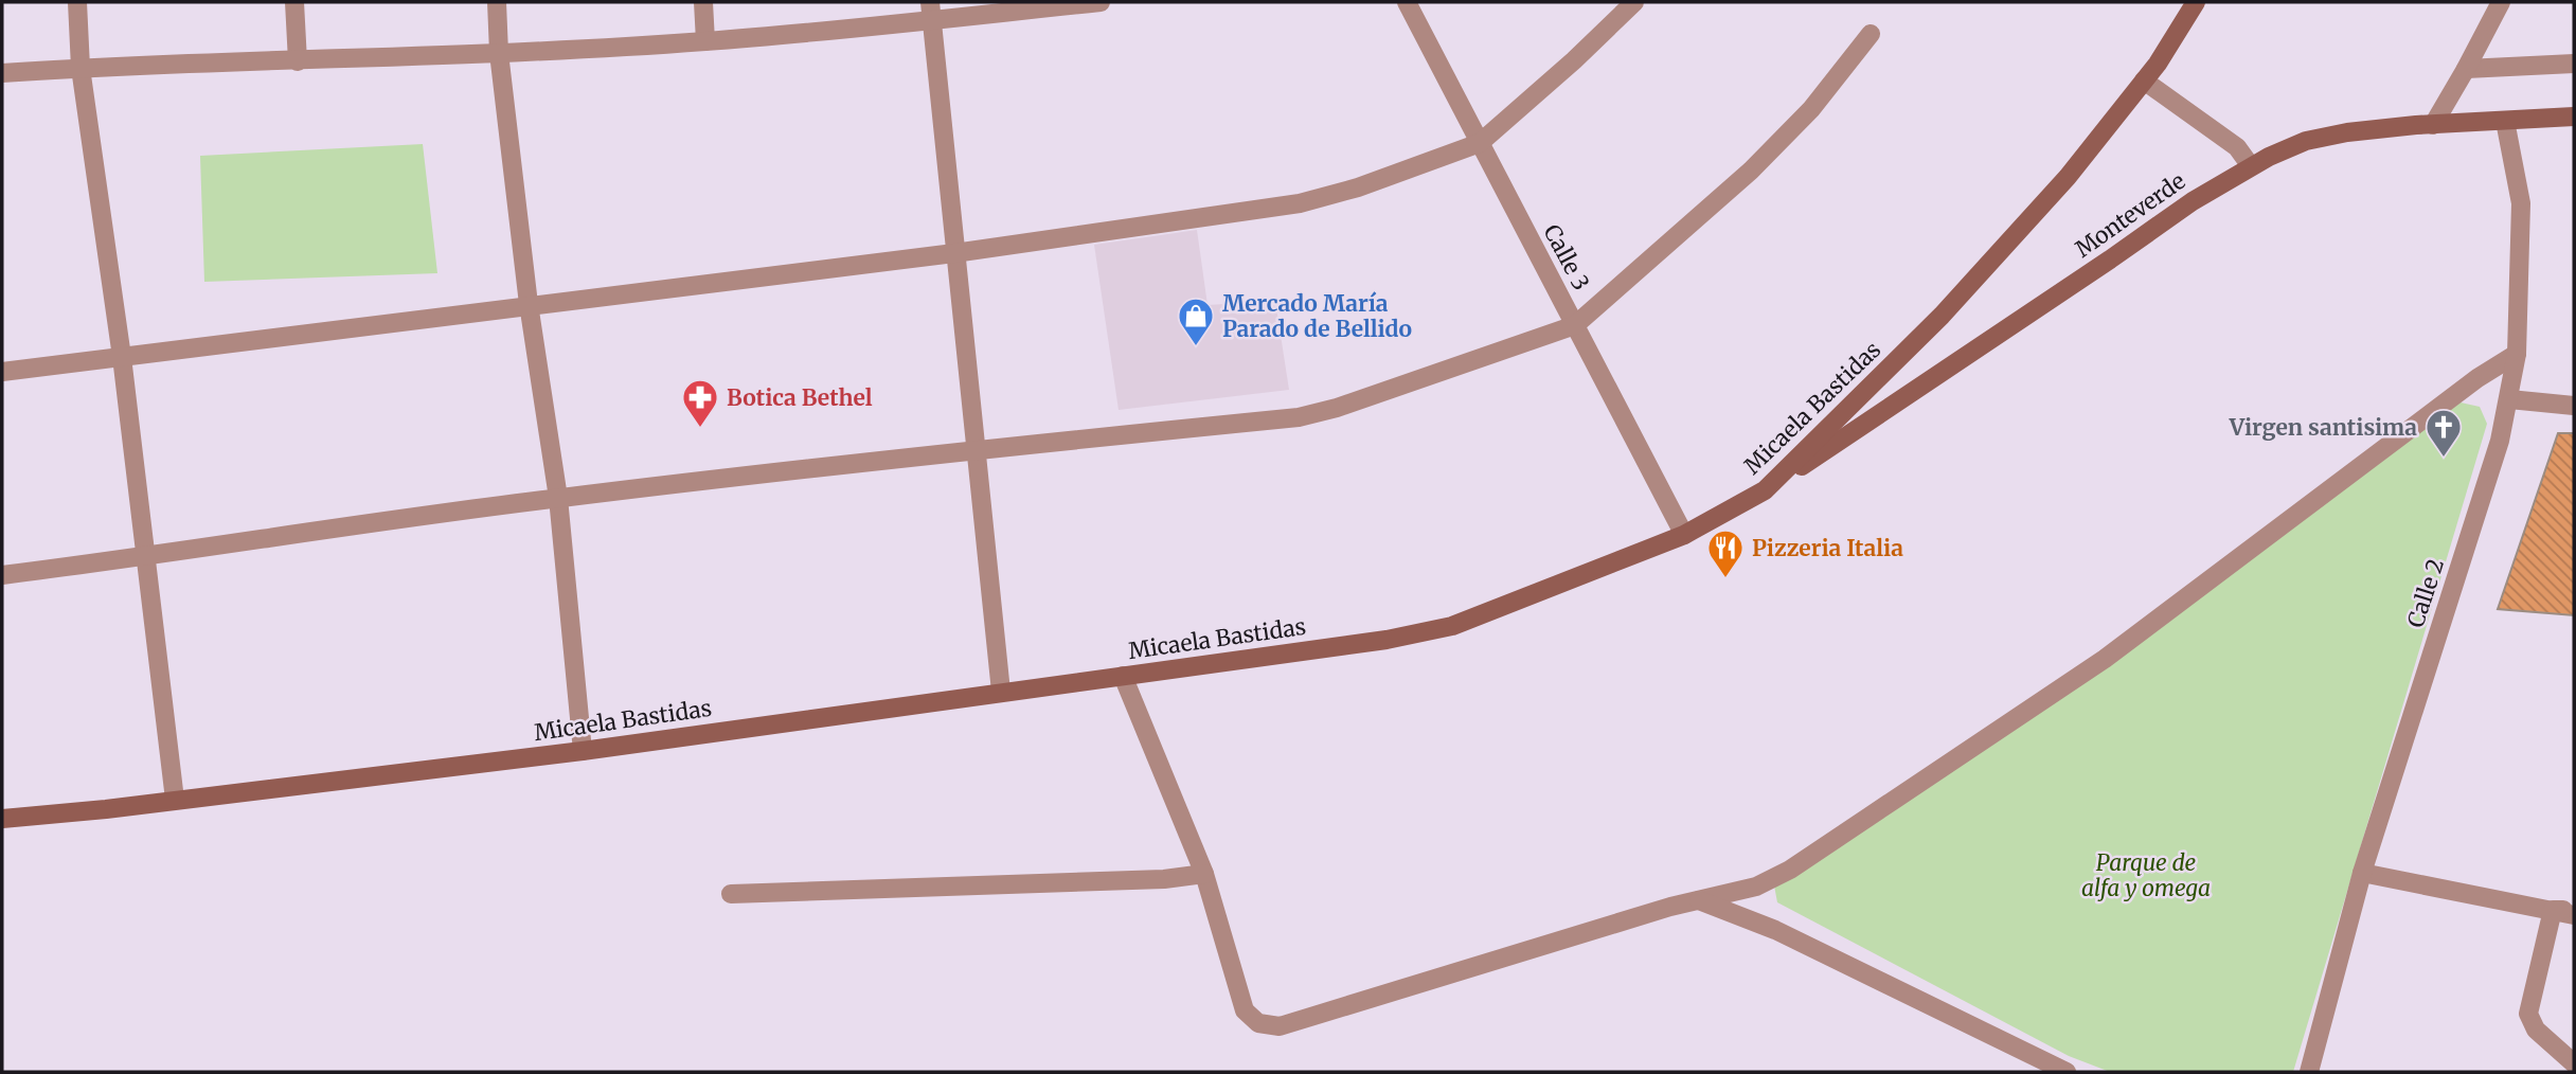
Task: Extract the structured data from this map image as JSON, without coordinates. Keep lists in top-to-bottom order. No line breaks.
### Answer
{"streets":{"street":["Monteverde","Calle 3","Micaela Bastidas","Calle 2"]},"crossings":[["Monteverde","Micaela Bastidas"],["Monteverde","Calle 2"],["Calle 3","Micaela Bastidas"]],"parks":["Parque de alfa y omega"],"places":{"shop":["Mercado María Parado de Bellido"],"pharmacy":["Botica Bethel"],"church":["Virgen santisima"],"restaurant":["Pizzeria Italia"]}}
